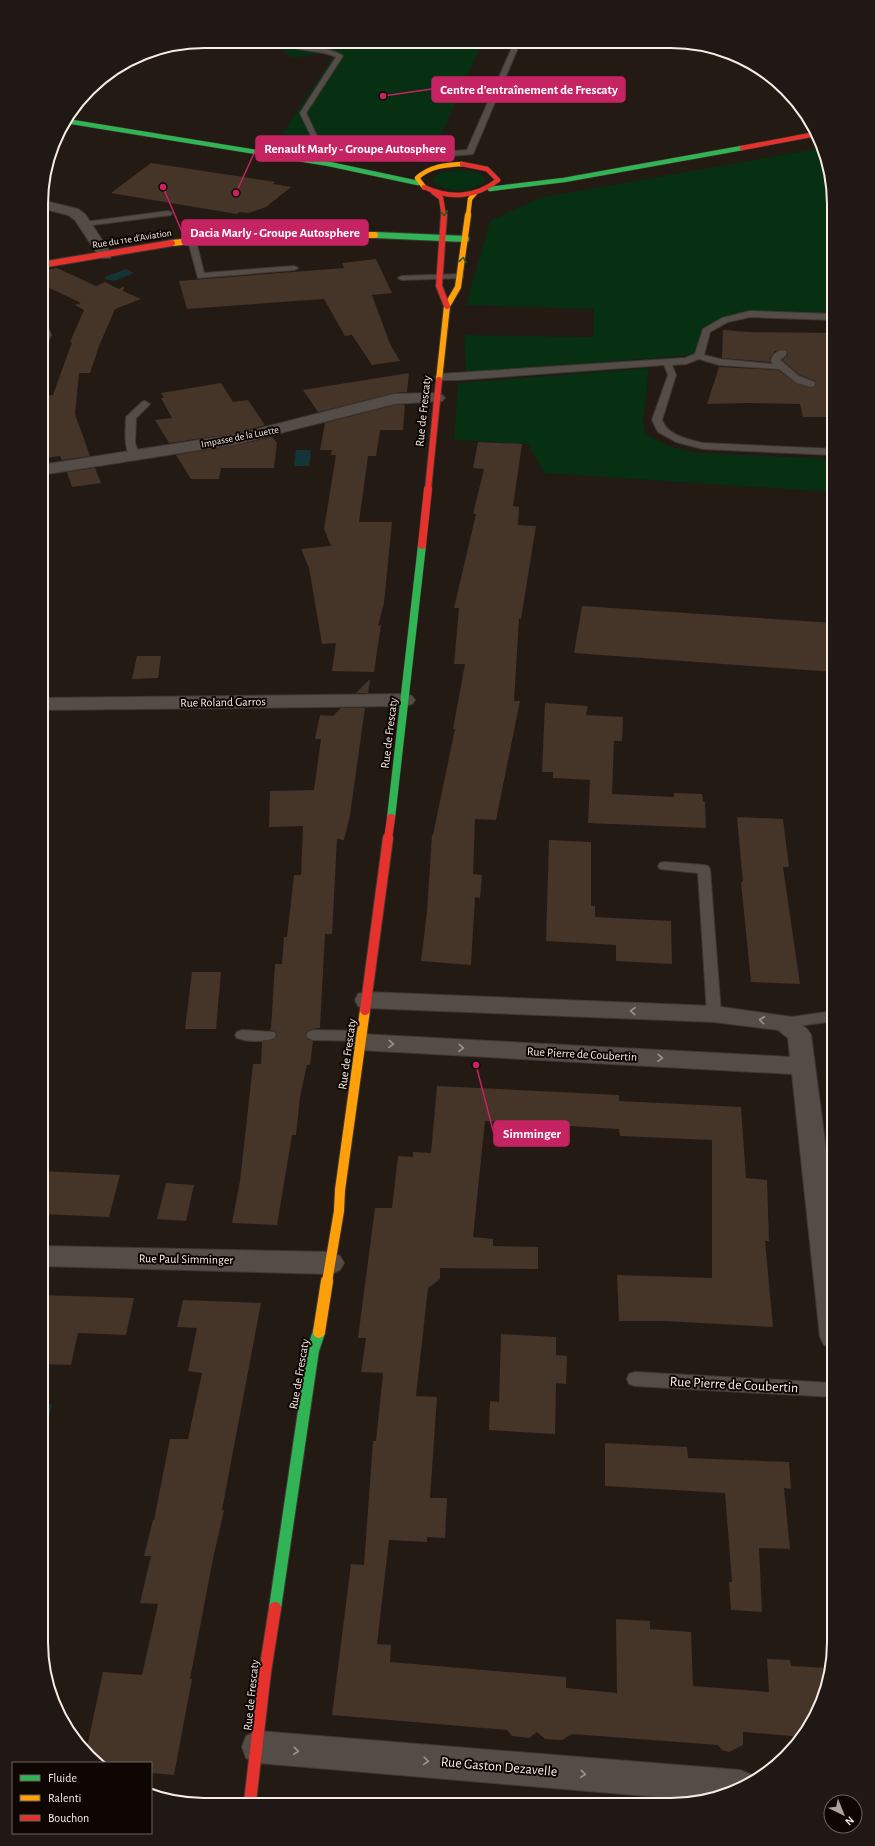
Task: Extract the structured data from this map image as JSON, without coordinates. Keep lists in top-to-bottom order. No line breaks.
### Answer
{"streets":{"street":["Rue du 11e d'Aviation","Rue de Frescaty","Impasse de la Luette","Rue Roland Garros","Rue Pierre de Coubertin","Rue Paul Simminger","Rue Gaston Dezavelle"]},"crossings":[["Rue du 11e d'Aviation","Rue de Frescaty"],["Rue de Frescaty","Impasse de la Luette"],["Rue de Frescaty","Rue Roland Garros"],["Rue de Frescaty","Rue Pierre de Coubertin"],["Rue de Frescaty","Rue Paul Simminger"],["Rue de Frescaty","Rue Gaston Dezavelle"]],"one_way":["Rue Gaston Dezavelle"],"places":["Centre d'entraînement de Frescaty","Dacia Marly - Groupe Autosphere","Renault Marly - Groupe Autosphere","Simminger"],"legend":["Fluide","Ralenti","Bouchon"],"north":"bottom right"}
